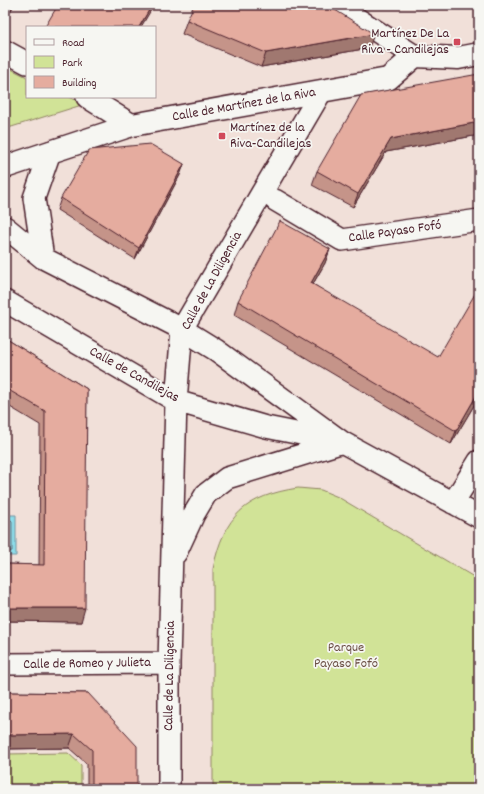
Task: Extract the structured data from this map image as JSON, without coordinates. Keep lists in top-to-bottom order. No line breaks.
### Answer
{"streets":{"street":["Calle de Martínez de la Riva","Calle Payaso Fofó","Calle de La Diligencia","Calle de Candilejas","Calle de Romeo y Julieta"]},"crossings":[["Calle de Martínez de la Riva","Calle de La Diligencia"],["Calle de La Diligencia","Calle de Candilejas"],["Calle de La Diligencia","Calle de Romeo y Julieta"]],"parks":["Parque Payaso Fofó"],"places":{"transit":["Martínez De La Riva - Candilejas","Martínez de la Riva-Candilejas"]},"legend":["Road","Park","Building"]}
